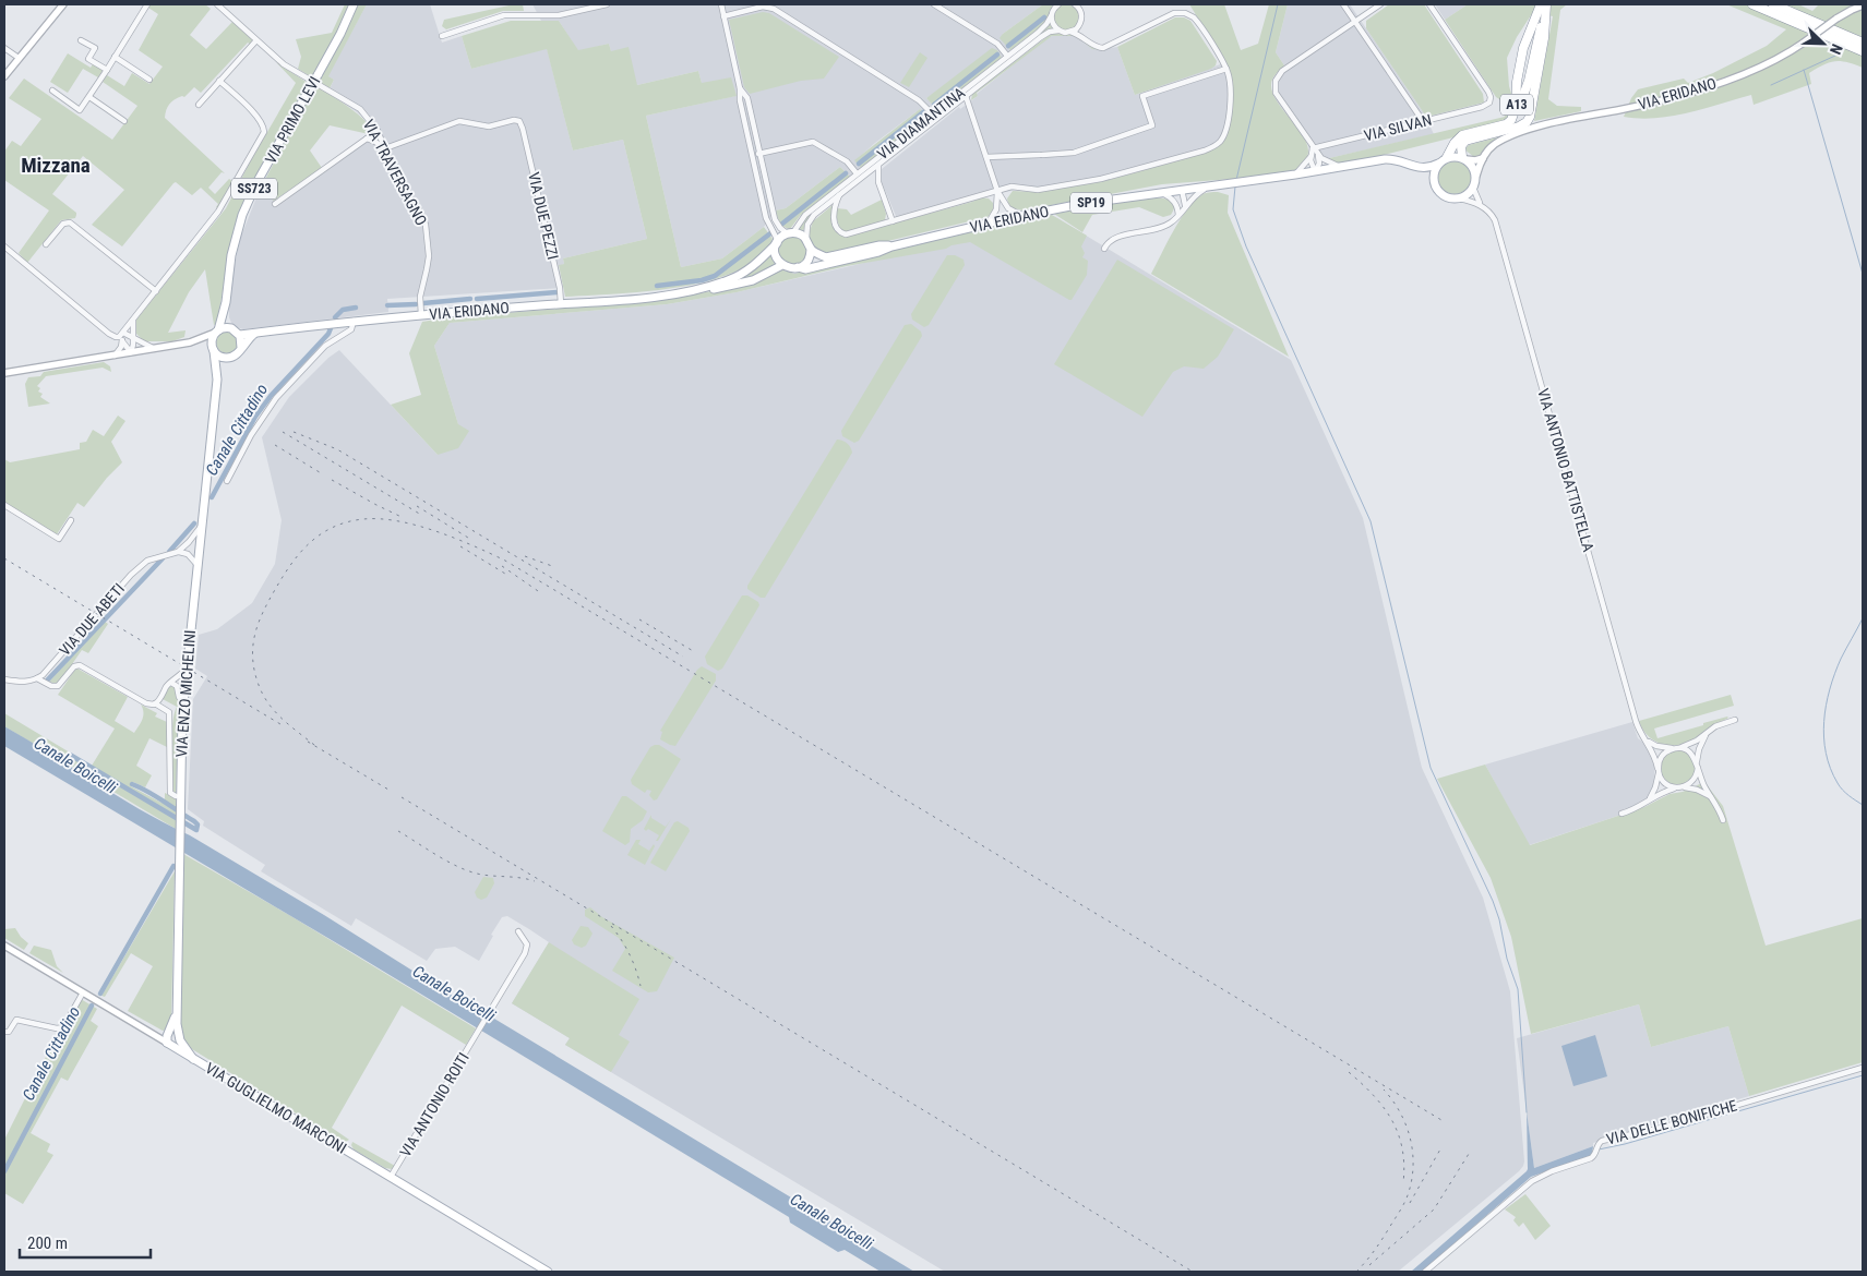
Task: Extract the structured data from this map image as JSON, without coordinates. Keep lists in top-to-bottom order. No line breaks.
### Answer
{"streets":{"highway":["A13"],"main road":["VIA ERIDANO","VIA PRIMO LEVI","SS723","SP19","VIA ENZO MICHELINI","VIA GUGLIELMO MARCONI"],"street":["VIA DIAMANTINA","VIA SILVAN","VIA TRAVERSAGNO","VIA DUE PEZZI","VIA ANTONIO BATTISTELLA","VIA DUE ABETI","VIA ANTONIO ROITI","VIA DELLE BONIFICHE"]},"crossings":[["VIA ERIDANO","A13"],["VIA ERIDANO","VIA PRIMO LEVI"],["VIA ERIDANO","VIA DIAMANTINA"],["VIA ERIDANO","VIA TRAVERSAGNO"],["VIA ERIDANO","VIA DUE PEZZI"],["VIA ERIDANO","VIA ANTONIO BATTISTELLA"],["VIA ERIDANO","VIA ENZO MICHELINI"],["A13","VIA ANTONIO BATTISTELLA"],["VIA PRIMO LEVI","VIA ENZO MICHELINI"],["VIA TRAVERSAGNO","VIA DUE PEZZI"],["VIA ENZO MICHELINI","VIA GUGLIELMO MARCONI"],["VIA ANTONIO ROITI","VIA GUGLIELMO MARCONI"]],"districts":["Mizzana"],"water":["Canale Cittadino","Canale Boicelli"],"scale_bar":"200 m","north":"bottom right"}
